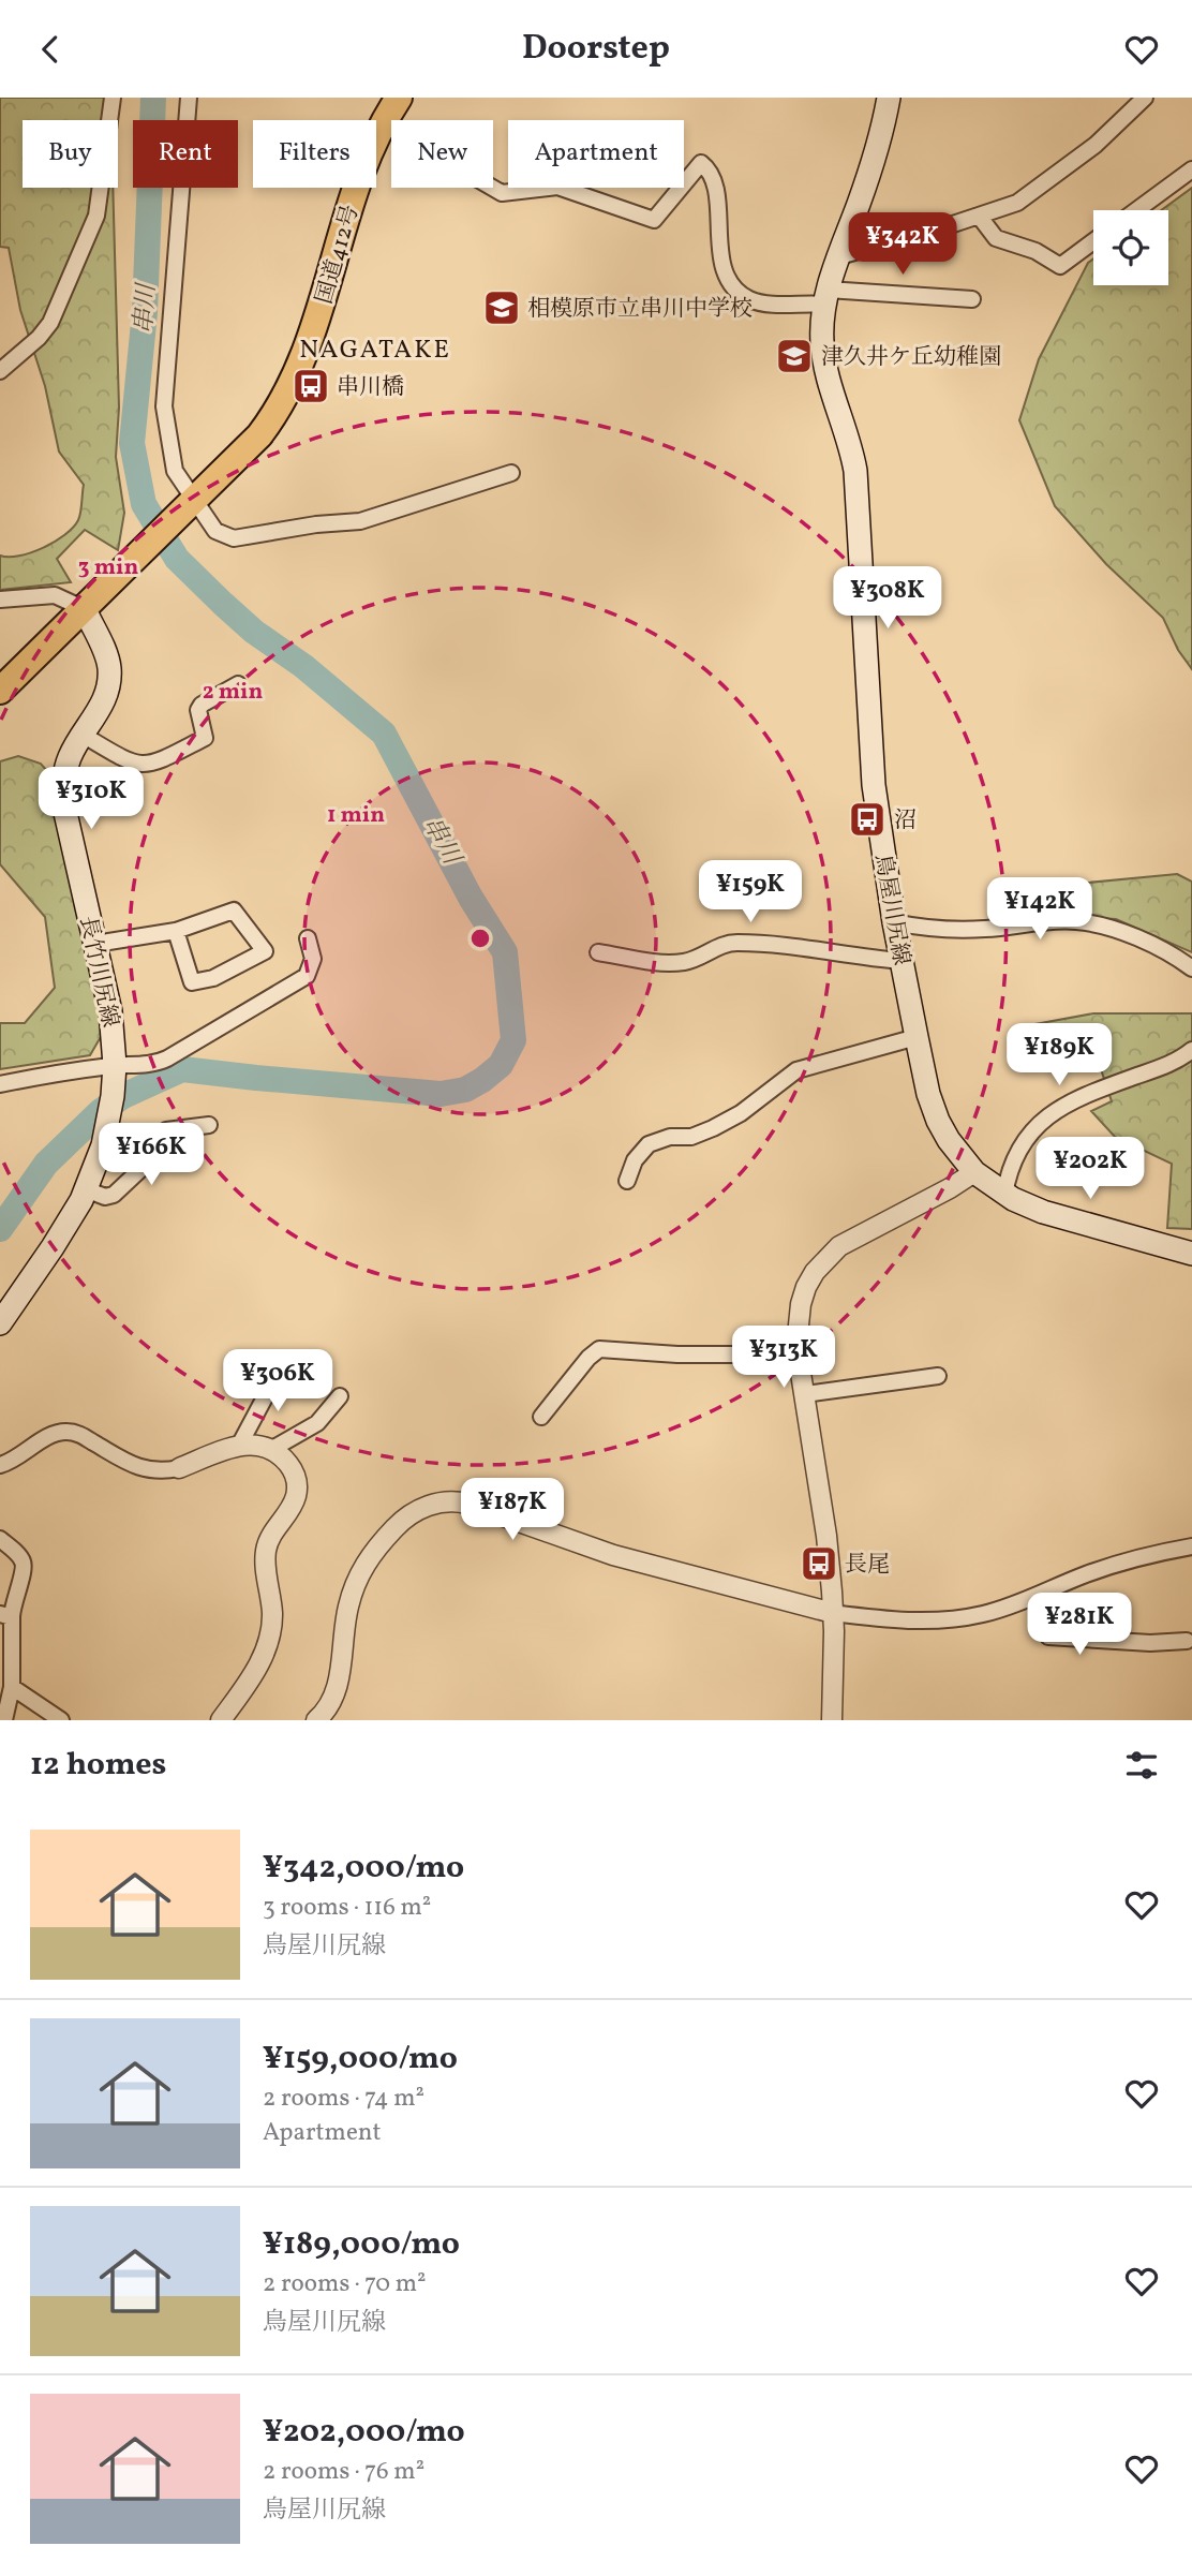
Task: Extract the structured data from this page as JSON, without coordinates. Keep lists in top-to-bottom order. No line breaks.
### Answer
{"streets":{"highway":["国道412号"],"main road":["鳥屋川尻線","長竹川尻線"]},"crossings":[["国道412号","長竹川尻線"]],"districts":["NAGATAKE"],"water":["串川"],"places":{"school or university":["相模原市立串川中学校","津久井ケ丘幼稚園"],"bus stop":["串川橋","沼","長尾"]},"page":{"header":"Doorstep","chip":["Buy","Rent","Filters","New","Apartment"],"price":["¥342K","¥308K","¥310K","¥159K","¥142K","¥189K","¥166K","¥202K","¥313K","¥306K","¥187K","¥281K"],"heading":"12 homes","list":[{"name":"¥342,000/mo","note":"3 rooms · 116 m² · 鳥屋川尻線"},{"name":"¥159,000/mo","note":"2 rooms · 74 m² · Apartment"},{"name":"¥189,000/mo","note":"2 rooms · 70 m² · 鳥屋川尻線"},{"name":"¥202,000/mo","note":"2 rooms · 76 m² · 鳥屋川尻線"}]},"rings":["3 min","2 min","1 min"]}
